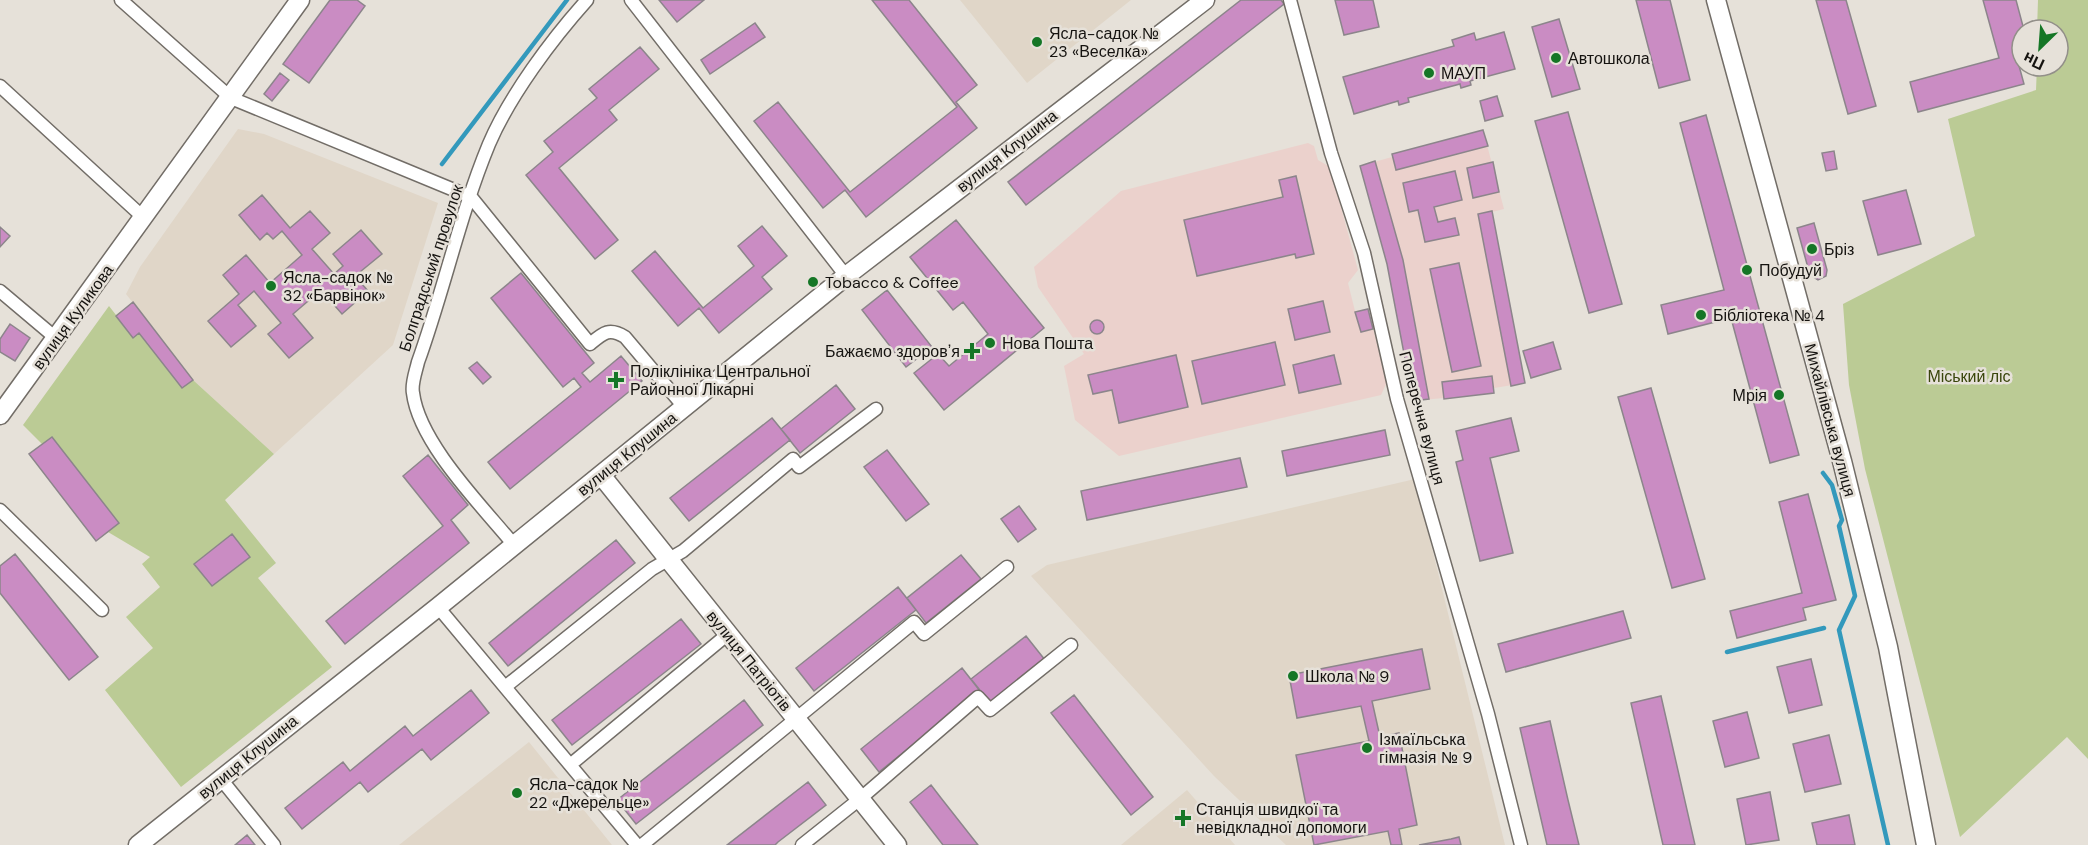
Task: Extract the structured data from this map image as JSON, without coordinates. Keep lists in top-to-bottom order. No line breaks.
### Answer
{"streets":{"street":["вулиця Клушина","Болградський провулок","вулиця Куликова","Поперечна вулиця","Михайлівська вулиця","вулиця Патріотів"]},"crossings":[["вулиця Клушина","Болградський провулок"],["вулиця Клушина","вулиця Патріотів"]],"parks":["Міський ліс"],"places":{"other":["Ясла-садок № 23 «Веселка»","Автошкола","МАУП","Бріз","Побудуй","Tobacco & Coffee","Ясла-садок № 32 «Барвінок»","Бібліотека № 4","Нова Пошта","Мрія","Школа № 9","Ізмаїльська гімназія № 9","Ясла-садок № 22 «Джерельце»"],"health":["Бажаємо здоровʼя","Поліклініка Центральної Районної Лікарні","Станція швидкої та невідкладної допомоги"]},"north":"bottom left"}
